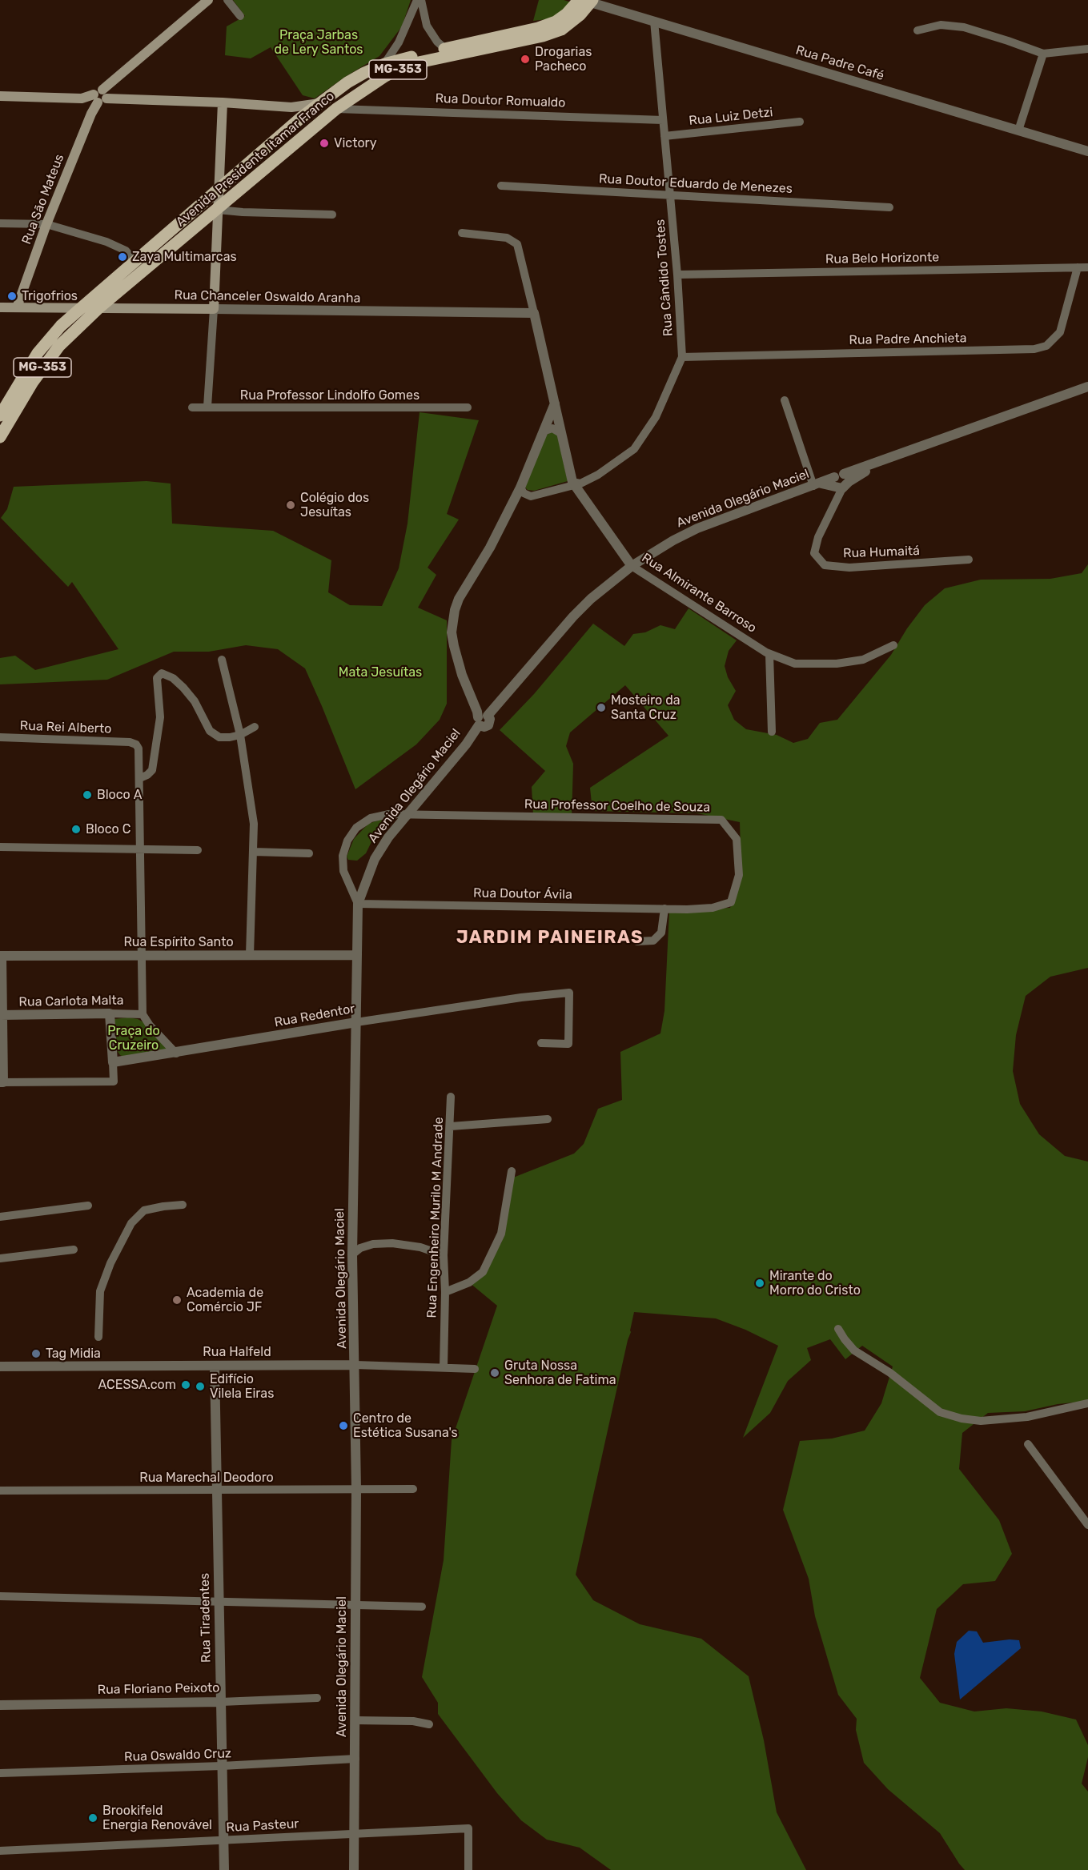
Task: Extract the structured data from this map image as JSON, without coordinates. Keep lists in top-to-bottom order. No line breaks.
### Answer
{"streets":{"main road":["MG-353","Avenida Presidente Itamar Franco","Rua São Mateus","Rua Chanceler Oswaldo Aranha"],"street":["Rua Padre Café","Rua Doutor Romualdo","Rua Luiz Detzi","Rua Doutor Eduardo de Menezes","Rua Belo Horizonte","Rua Cândido Tostes","Rua Padre Anchieta","Rua Professor Lindolfo Gomes","Avenida Olegário Maciel","Rua Humaitá","Rua Almirante Barroso","Rua Rei Alberto","Rua Professor Coelho de Souza","Rua Doutor Ávila","Rua Espírito Santo","Rua Carlota Malta","Rua Redentor","Rua Engenheiro Murilo M Andrade","Rua Halfeld","Rua Marechal Deodoro","Rua Tiradentes","Rua Floriano Peixoto","Rua Oswaldo Cruz","Rua Pasteur"]},"crossings":[["Rua Padre Café","Avenida Presidente Itamar Franco"],["Rua Padre Café","Rua Cândido Tostes"],["Rua Doutor Romualdo","Avenida Presidente Itamar Franco"],["Rua Doutor Romualdo","Rua Cândido Tostes"],["Rua Luiz Detzi","Rua Cândido Tostes"],["Avenida Presidente Itamar Franco","Rua Chanceler Oswaldo Aranha"],["Rua Doutor Eduardo de Menezes","Rua Cândido Tostes"],["Rua São Mateus","Rua Chanceler Oswaldo Aranha"],["Rua Belo Horizonte","Rua Cândido Tostes"],["Rua Belo Horizonte","Rua Padre Anchieta"],["Rua Cândido Tostes","Rua Padre Anchieta"],["Rua Cândido Tostes","Rua Almirante Barroso"],["Rua Chanceler Oswaldo Aranha","Rua Almirante Barroso"],["Avenida Olegário Maciel","Rua Humaitá"],["Avenida Olegário Maciel","Rua Almirante Barroso"],["Avenida Olegário Maciel","Rua Professor Coelho de Souza"],["Avenida Olegário Maciel","Rua Doutor Ávila"],["Avenida Olegário Maciel","Rua Espírito Santo"],["Avenida Olegário Maciel","Rua Redentor"],["Avenida Olegário Maciel","Rua Halfeld"],["Avenida Olegário Maciel","Rua Marechal Deodoro"],["Avenida Olegário Maciel","Rua Oswaldo Cruz"],["Avenida Olegário Maciel","Rua Pasteur"],["Rua Professor Coelho de Souza","Rua Doutor Ávila"],["Rua Engenheiro Murilo M Andrade","Rua Halfeld"],["Rua Halfeld","Rua Tiradentes"],["Rua Marechal Deodoro","Rua Tiradentes"],["Rua Tiradentes","Rua Floriano Peixoto"],["Rua Tiradentes","Rua Oswaldo Cruz"],["Rua Tiradentes","Rua Pasteur"]],"districts":["JARDIM PAINEIRAS"],"parks":["Praça Jarbas de Lery Santos","Mata Jesuítas","Praça do Cruzeiro"],"places":["Drogarias Pacheco","Victory","Zaya Multimarcas","Trigofrios","Colégio dos Jesuítas","Mosteiro da Santa Cruz","Bloco A","Bloco C","Mirante do Morro do Cristo","Academia de Comércio JF","Tag Midia","Gruta Nossa Senhora de Fatima","ACESSA.com","Edifício Vilela Eiras","Centro de Estética Susana's","Brookifeld Energia Renovável"]}
